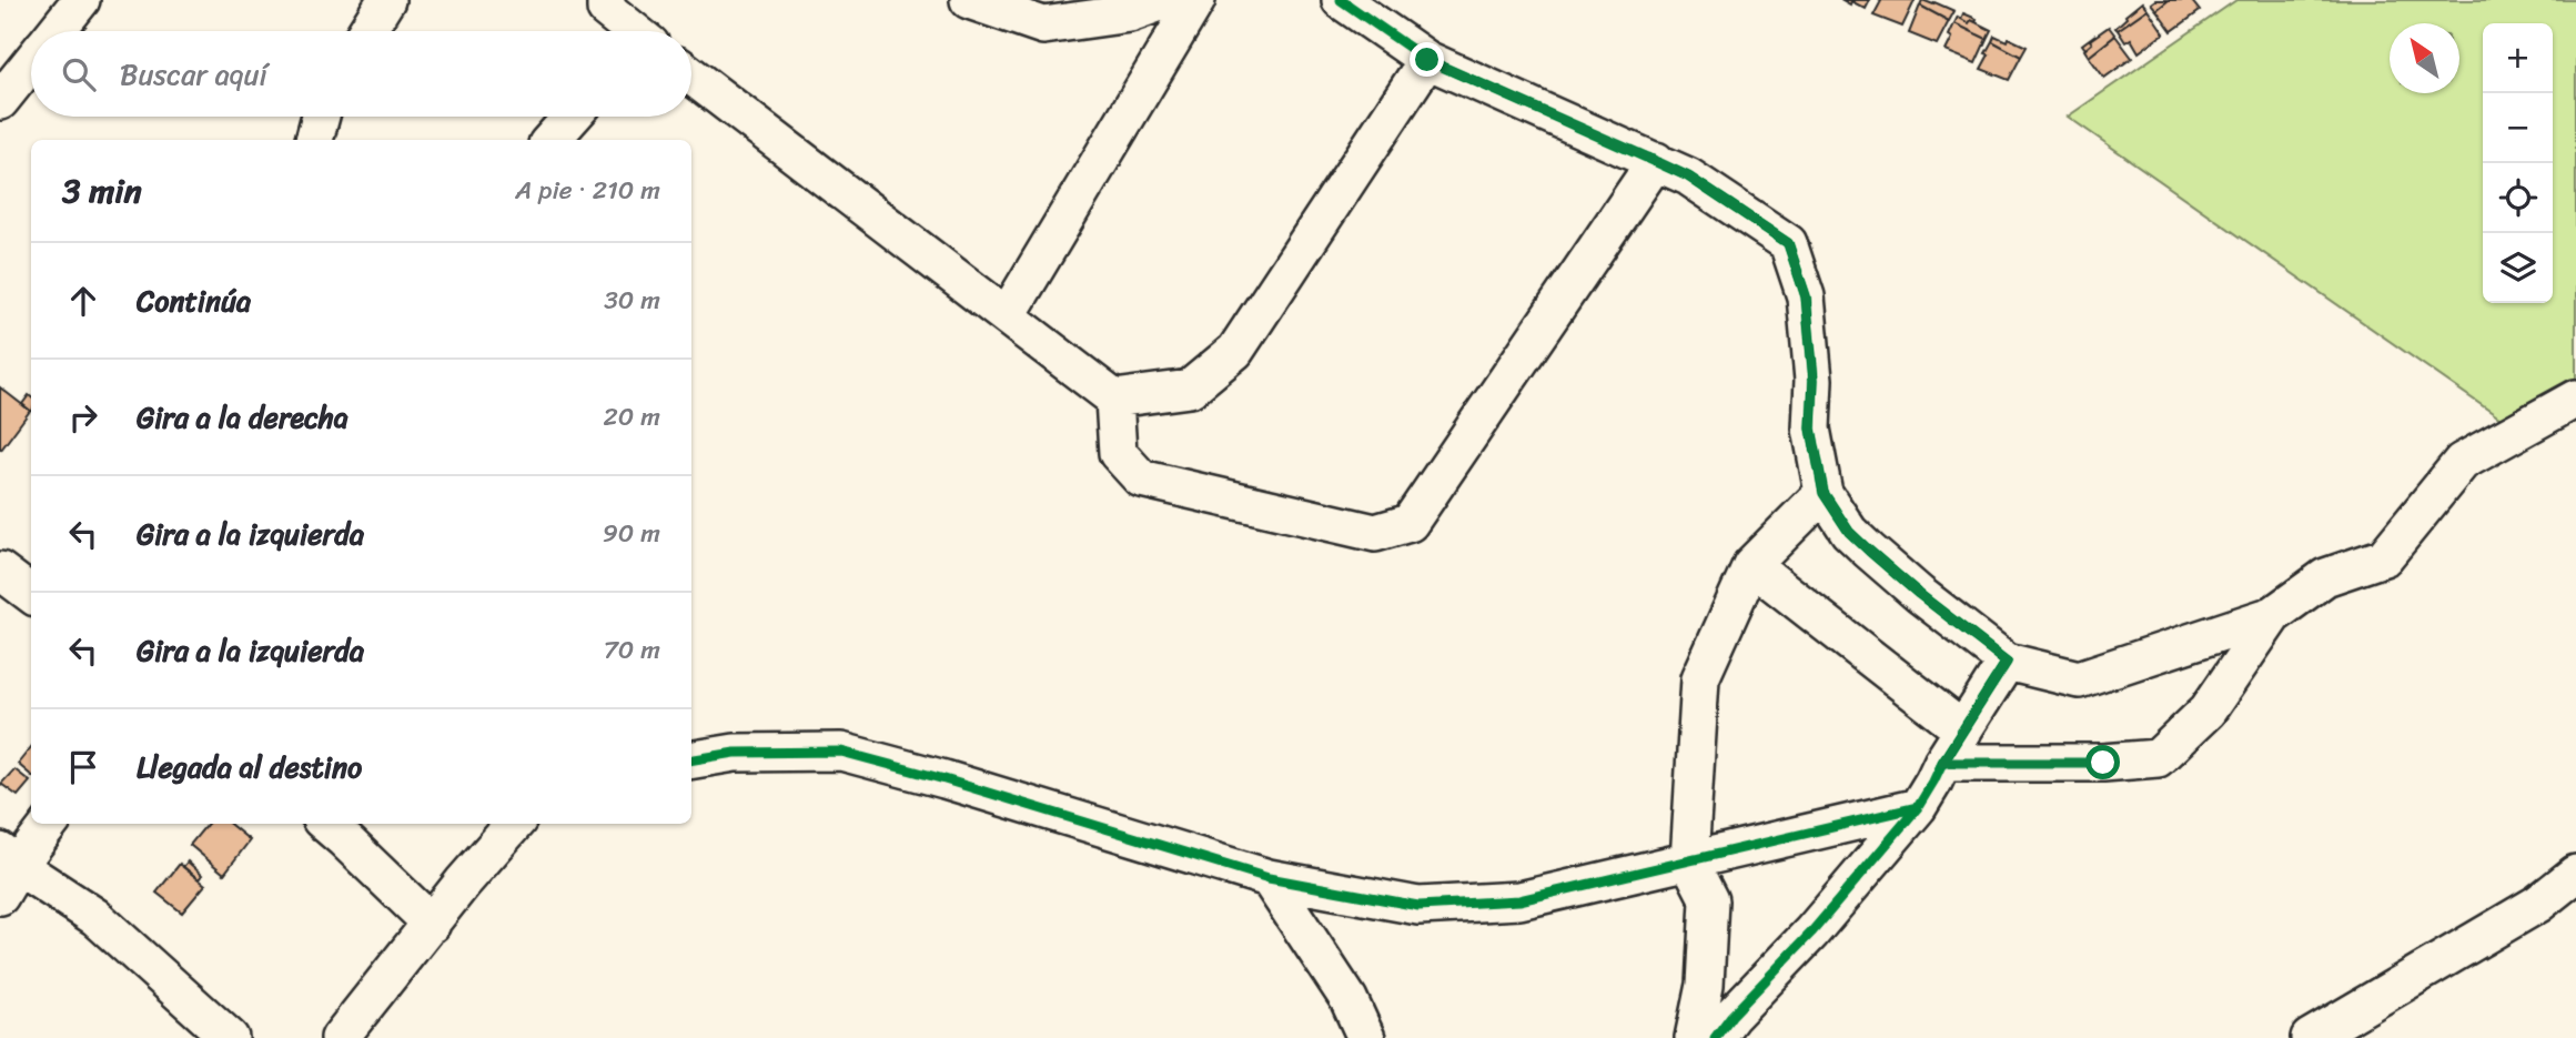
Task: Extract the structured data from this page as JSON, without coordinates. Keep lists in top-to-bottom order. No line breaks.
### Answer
{"north":"top left","page":{"map_buttons":["+","−"],"search":"Buscar aquí","heading":["3 min","A pie · 210 m"],"list":[["Continúa","30 m"],["Gira a la derecha","20 m"],["Gira a la izquierda","90 m"],["Gira a la izquierda","70 m"],"Llegada al destino"]}}
